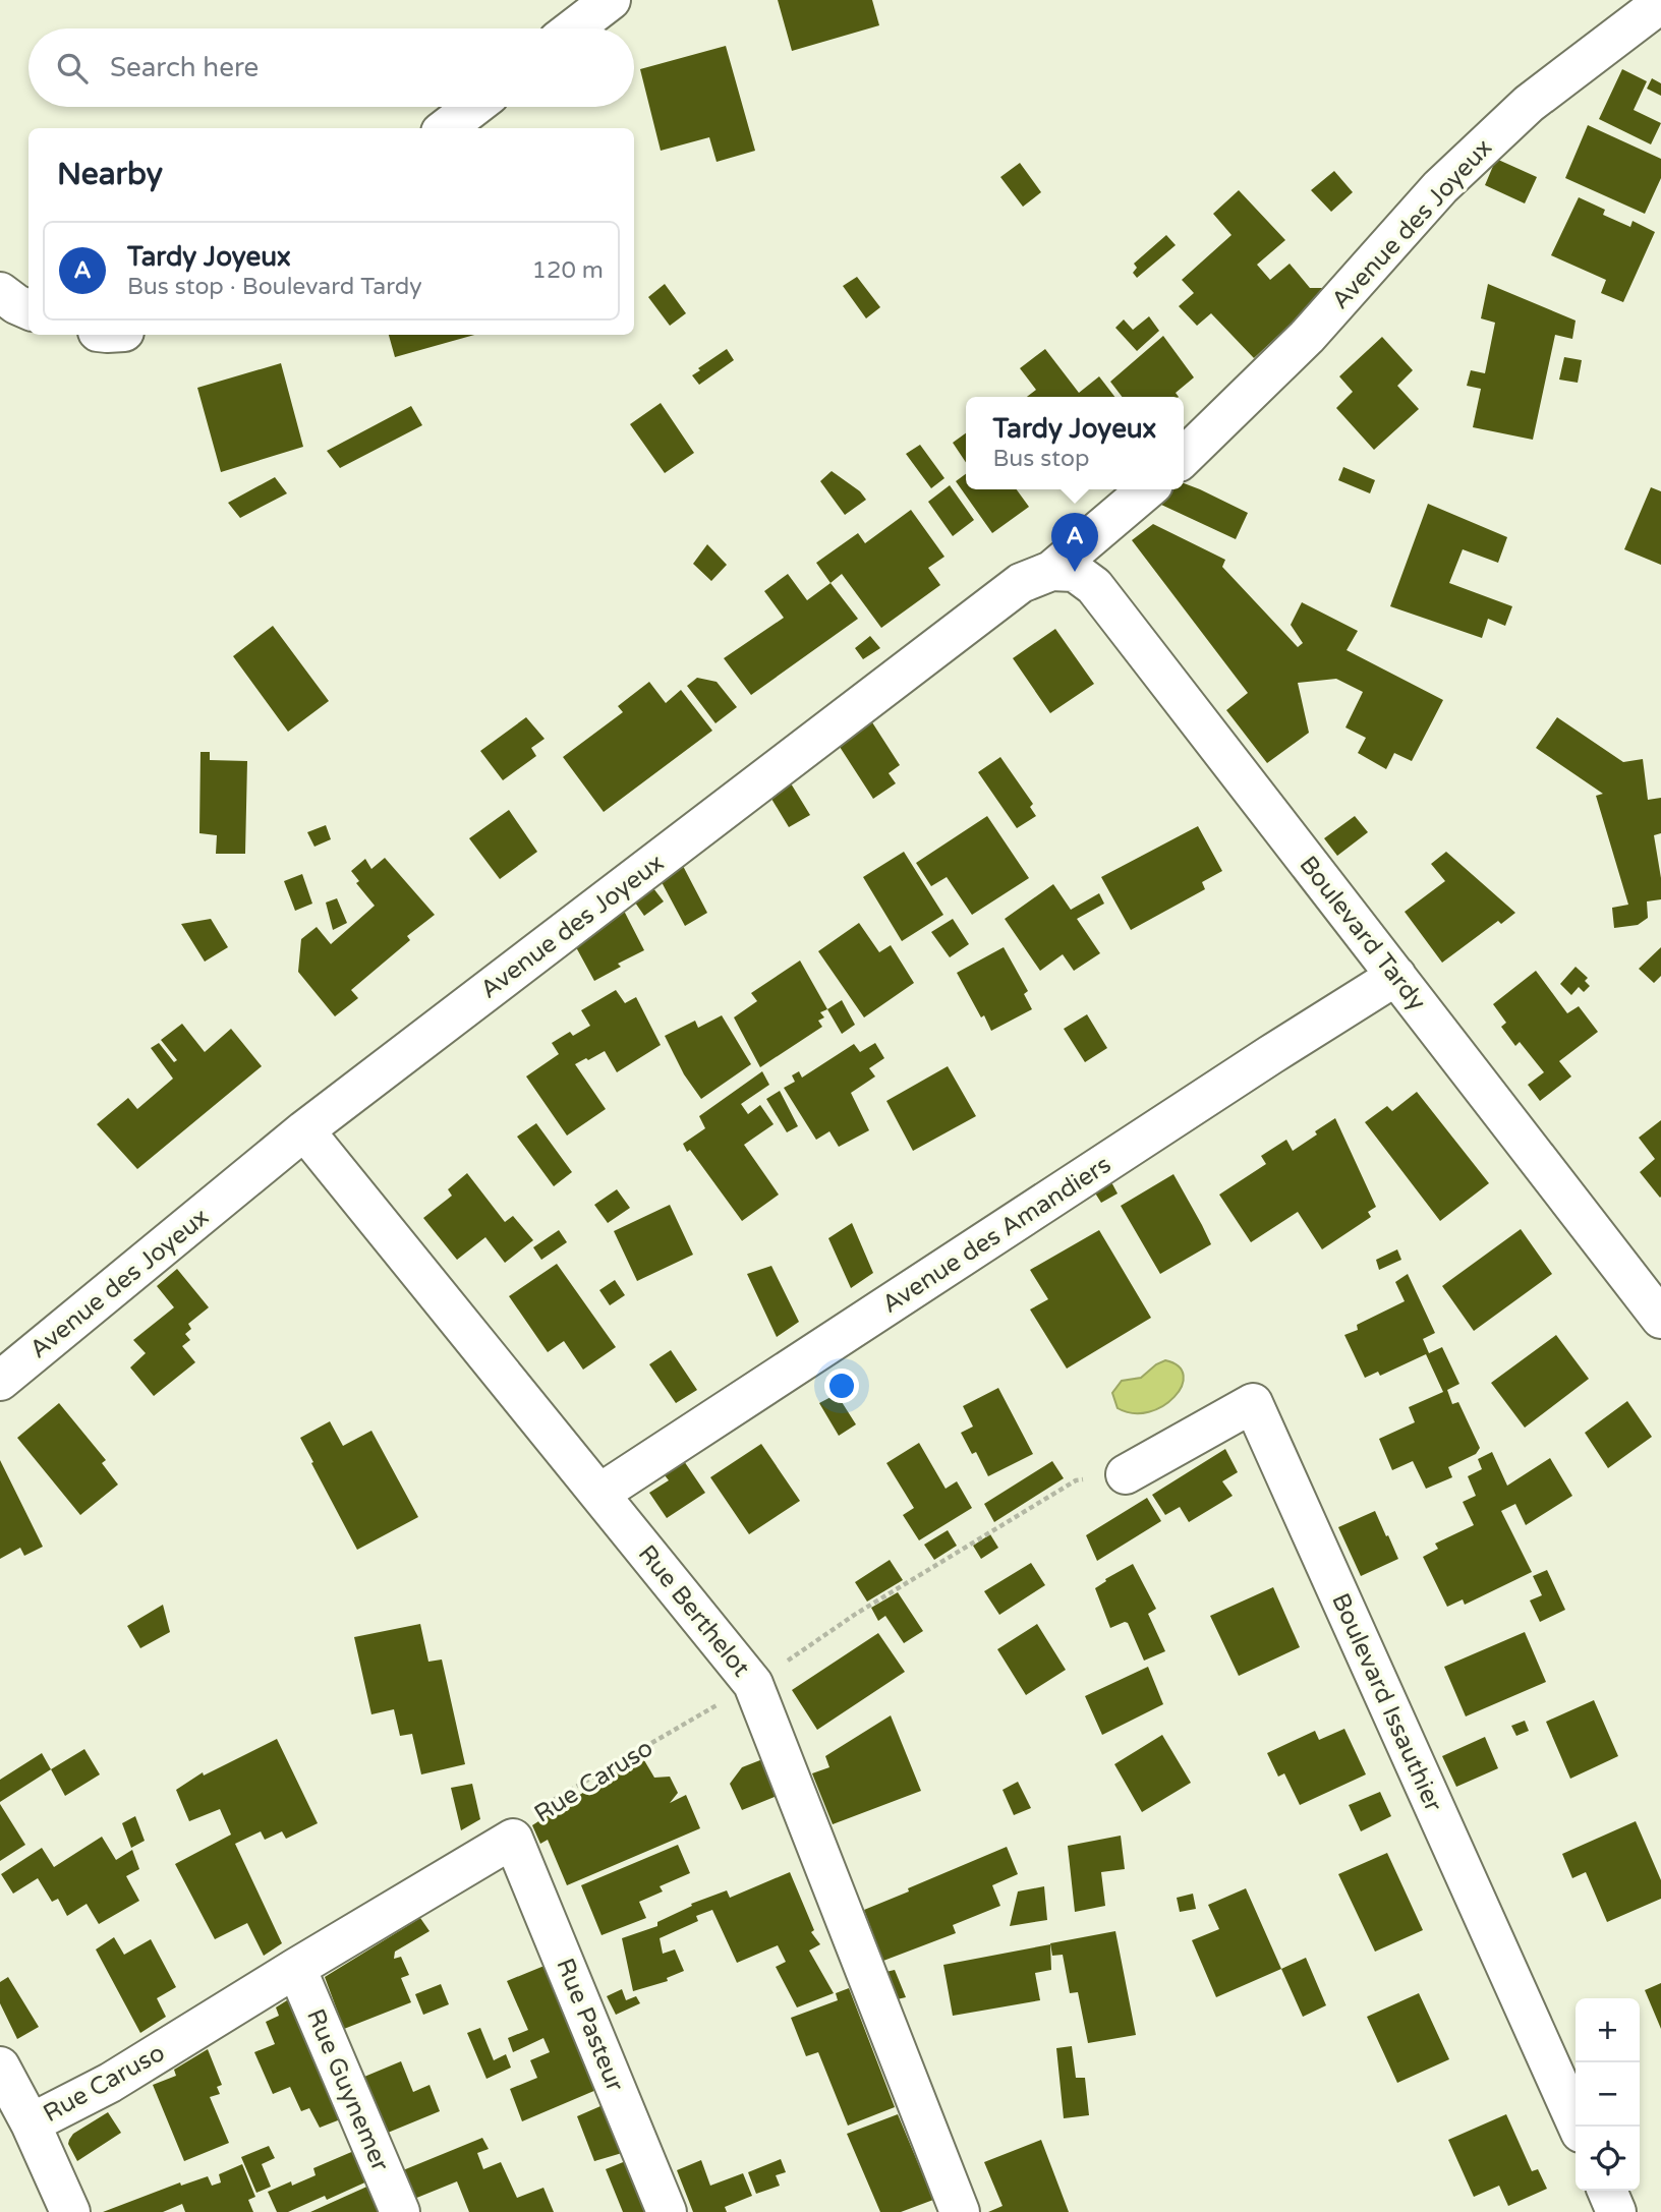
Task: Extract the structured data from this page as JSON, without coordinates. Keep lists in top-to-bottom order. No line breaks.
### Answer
{"streets":{"street":["Avenue des Joyeux","Boulevard Tardy","Avenue des Amandiers","Rue Berthelot","Boulevard Issauthier","Rue Caruso","Rue Pasteur","Rue Guynemer"]},"crossings":[["Avenue des Joyeux","Boulevard Tardy"],["Avenue des Joyeux","Rue Berthelot"],["Boulevard Tardy","Avenue des Amandiers"],["Avenue des Amandiers","Rue Berthelot"],["Rue Berthelot","Rue Caruso"],["Boulevard Issauthier","Rue Caruso"],["Rue Caruso","Rue Pasteur"],["Rue Caruso","Rue Guynemer"]],"page":{"search":"Search here","heading":"Nearby","list":[{"mark":"A","name":"Tardy Joyeux","note":"Bus stop · Boulevard Tardy","value":"120 m"}],"popup":["Tardy Joyeux","Bus stop"],"pins":"A","map_buttons":["+","−"]}}
